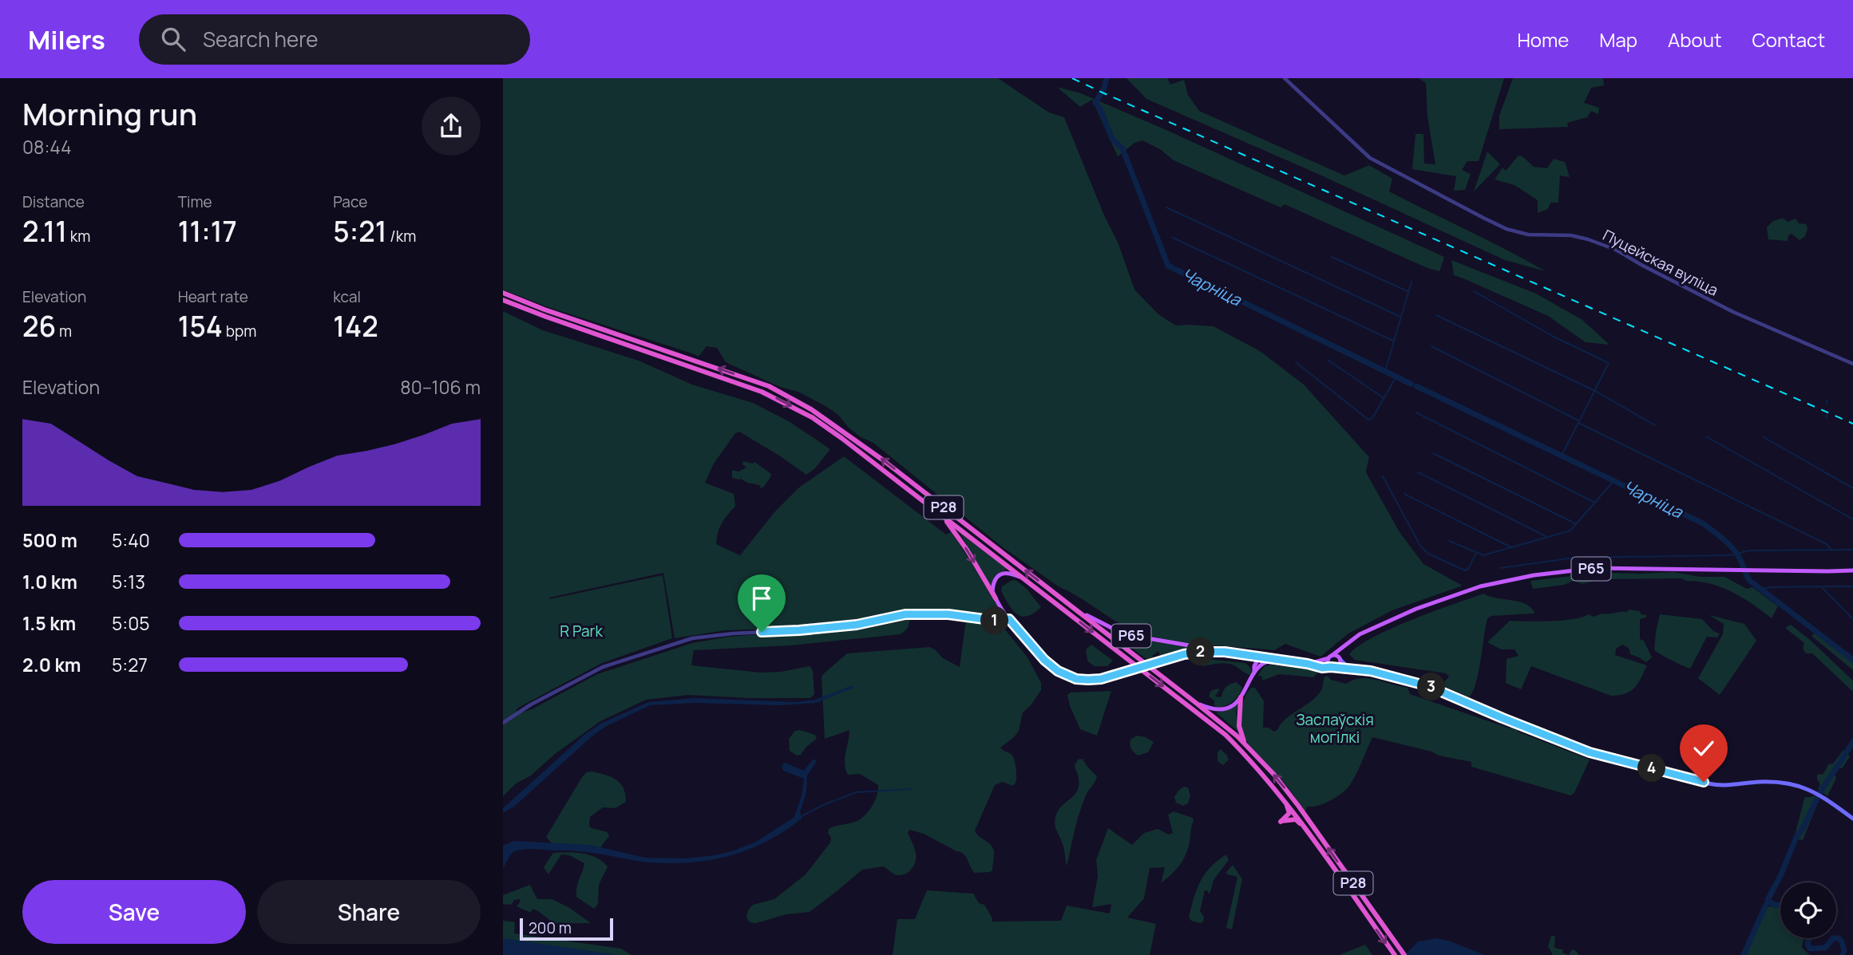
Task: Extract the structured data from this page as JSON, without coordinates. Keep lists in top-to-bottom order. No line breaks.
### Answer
{"streets":{"highway":["Р28","Р65"],"street":["Пуцейская вуліца"]},"crossings":[["Р28","Р65"]],"water":["Чарніца"],"parks":["R Park","Заслаўскія могілкі"],"scale_bar":"200 m","page":{"header":"Milers","search":"Search here","nav":["Home","Map","About","Contact"],"heading":["Morning run","08:44"],"stats":[["Distance","2.11 km"],["Time","11:17"],["Pace","5:21 /km"],["Elevation","26 m"],["Heart rate","154 bpm"],["kcal","142"]],"chart":["Elevation","80–106 m"],"list":[{"name":"500 m","note":"5:40"},{"name":"1.0 km","note":"5:13"},{"name":"1.5 km","note":"5:05"},{"name":"2.0 km","note":"5:27"}],"pins":["1","2","3","4"],"buttons":["Save","Share"],"scale":"200 m"}}
